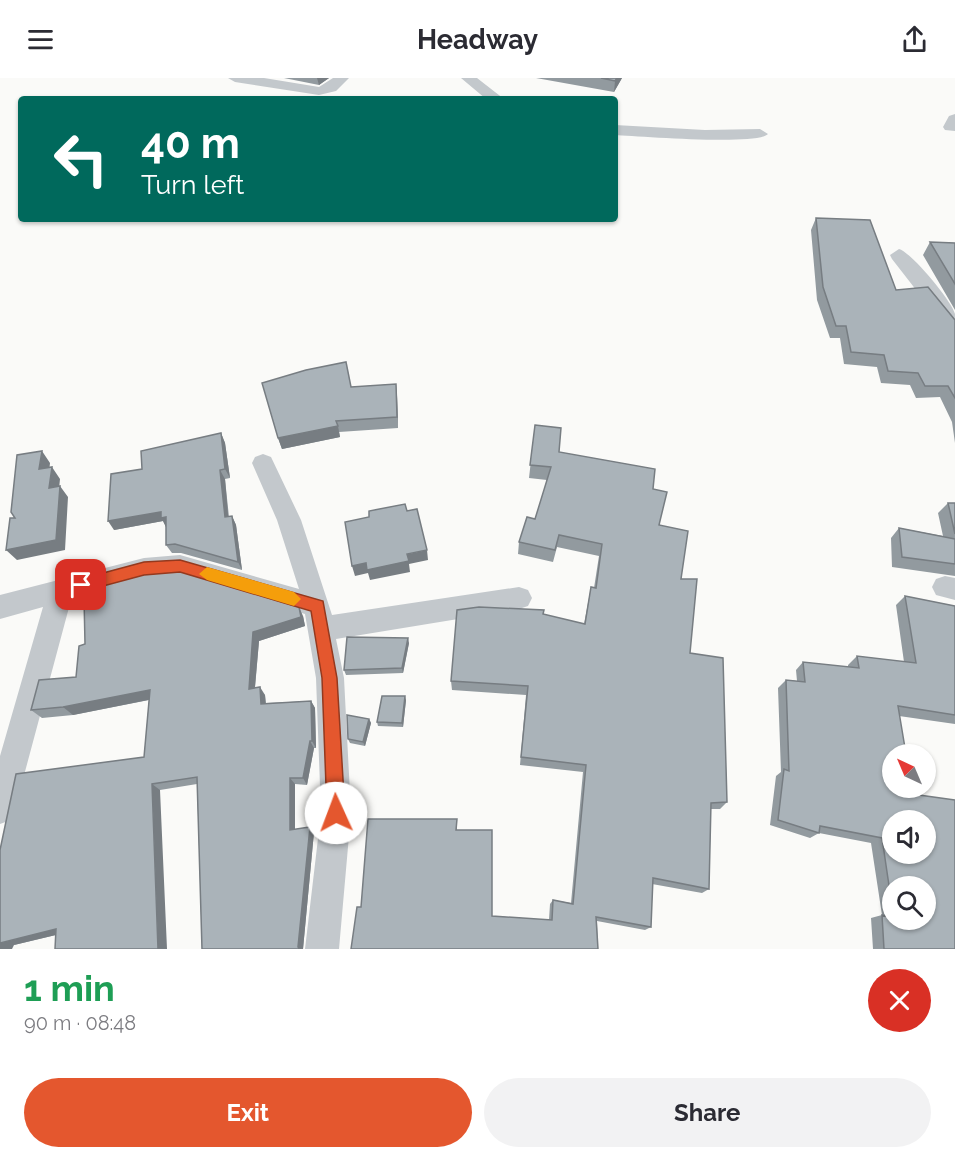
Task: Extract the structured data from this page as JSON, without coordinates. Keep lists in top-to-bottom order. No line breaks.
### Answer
{"north":"top left","page":{"header":"Headway","turn":["40 m","Turn left"],"heading":["1 min","90 m · 08:48"],"buttons":["Exit","Share"]}}
